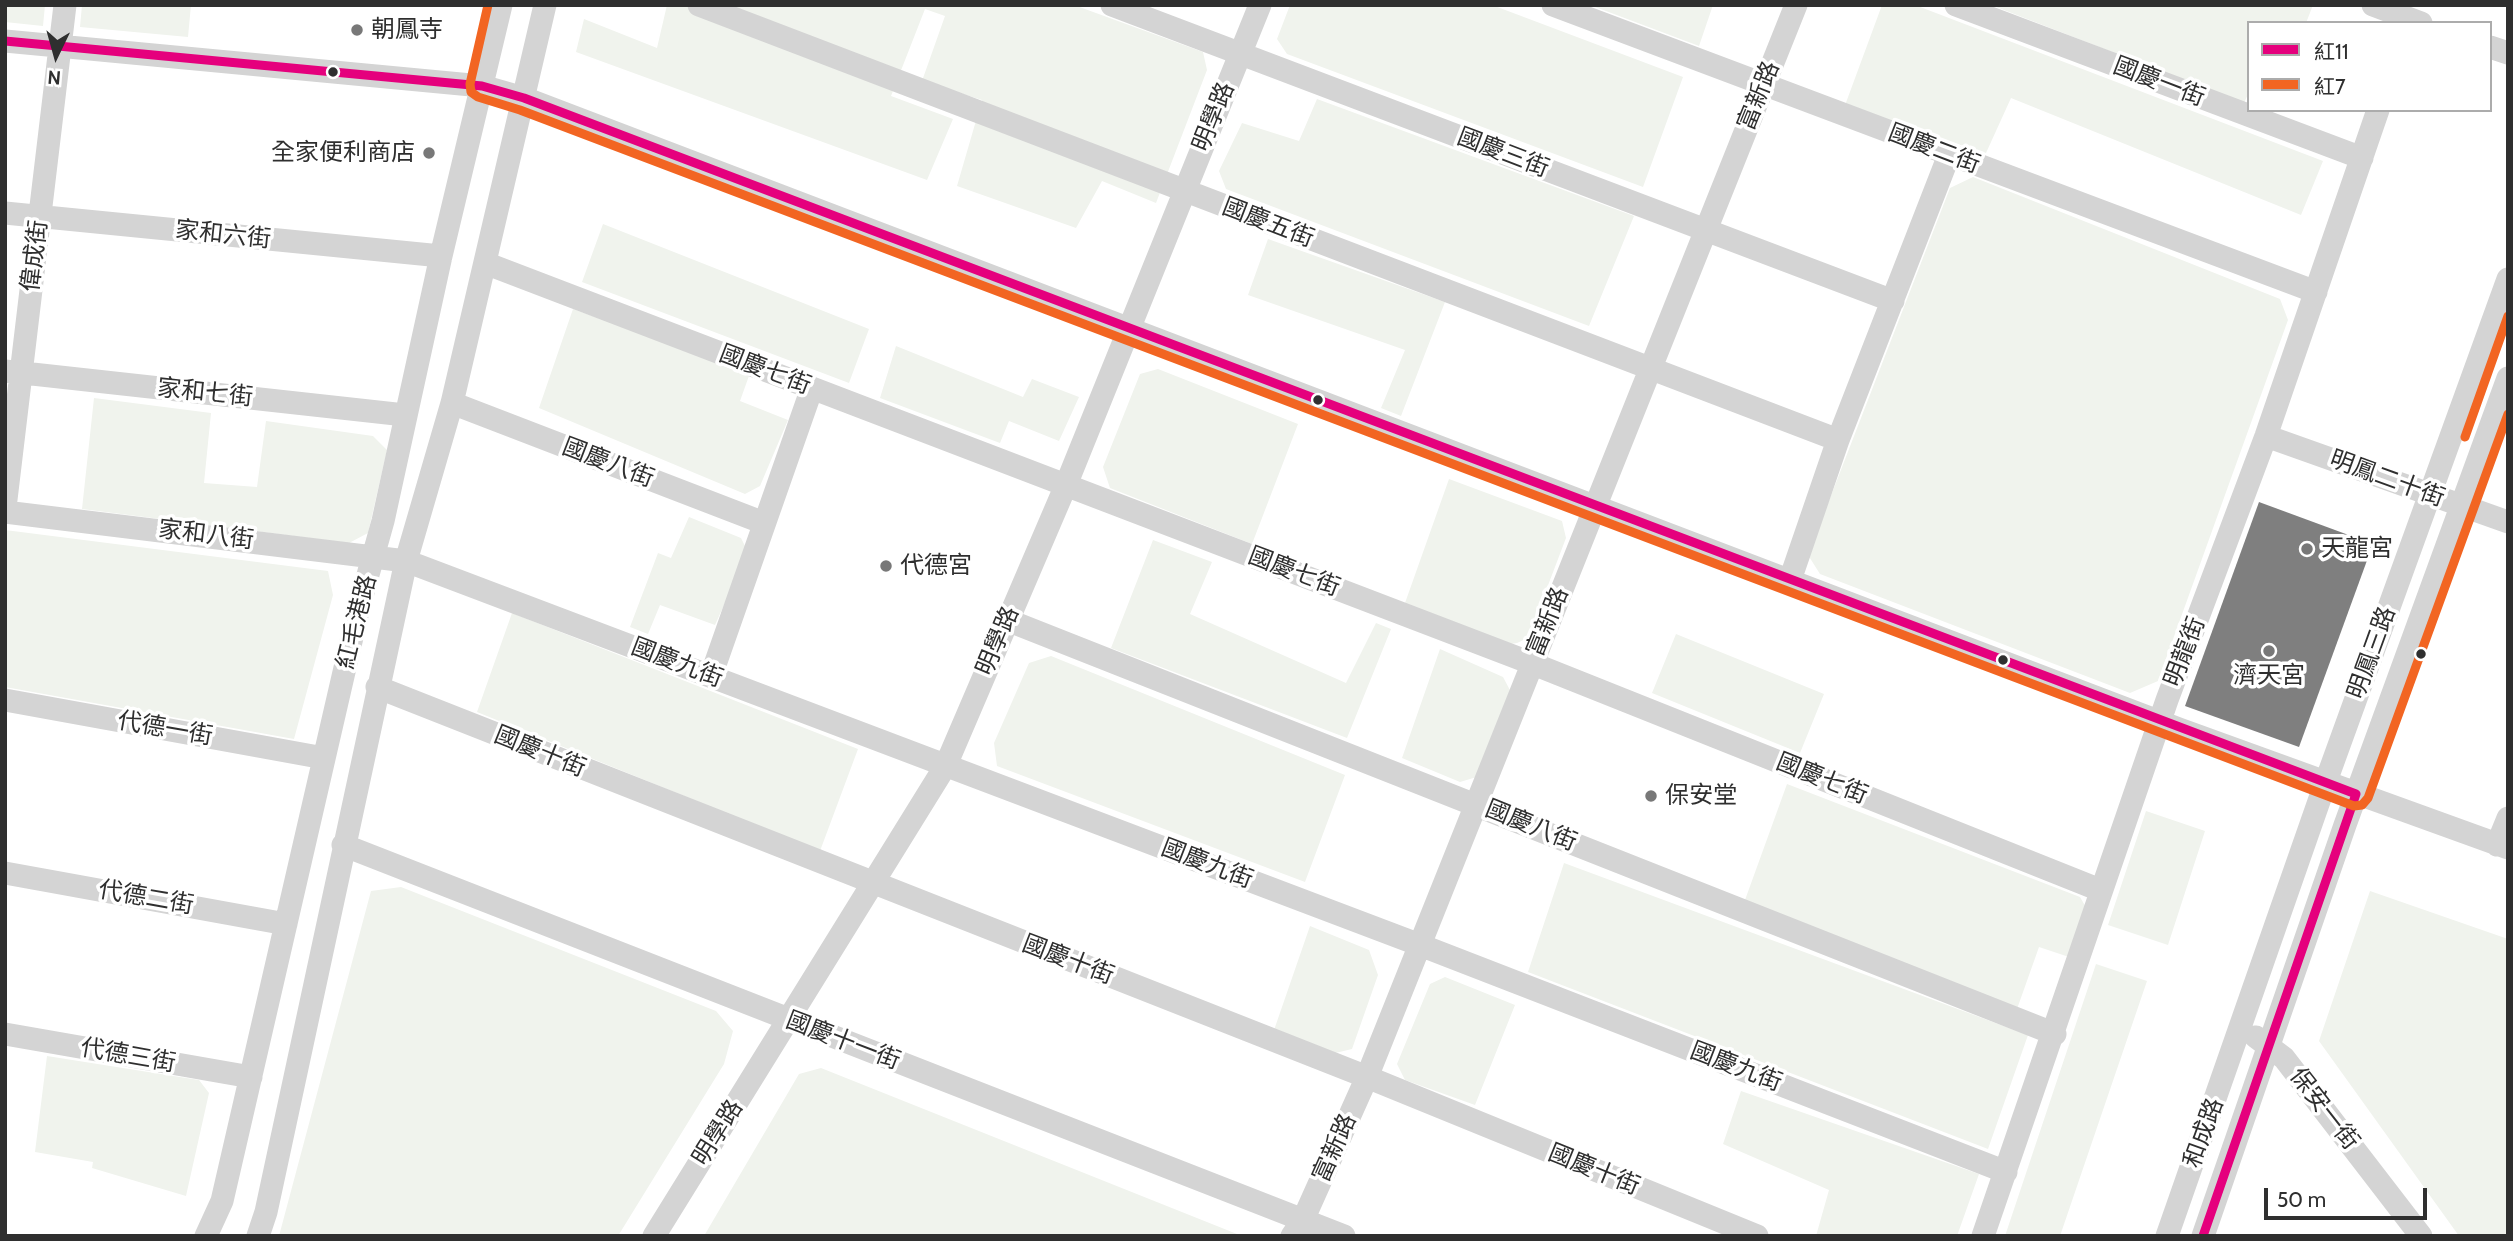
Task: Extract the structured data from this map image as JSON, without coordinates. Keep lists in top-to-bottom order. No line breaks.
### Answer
{"streets":{"street":["國慶一街","富新路","明學路","國慶二街","國慶三街","國慶五街","家和六街","偉成街","國慶七街","家和七街","國慶八街","明鳳二十街","家和八街","紅毛港路","明龍街","明鳳三路","國慶九街","代德一街","國慶十街","代德二街","國慶十一街","代德三街","保安一街","和成路"]},"crossings":[["國慶一街","明龍街"],["富新路","國慶二街"],["富新路","國慶三街"],["富新路","國慶五街"],["富新路","國慶七街"],["富新路","國慶八街"],["富新路","國慶九街"],["富新路","國慶十街"],["富新路","國慶十一街"],["明學路","國慶三街"],["明學路","國慶五街"],["明學路","國慶七街"],["明學路","國慶八街"],["明學路","國慶九街"],["明學路","國慶十街"],["明學路","國慶十一街"],["國慶二街","明龍街"],["家和六街","偉成街"],["家和六街","紅毛港路"],["偉成街","家和七街"],["偉成街","家和八街"],["國慶七街","紅毛港路"],["國慶七街","明龍街"],["家和七街","紅毛港路"],["國慶八街","紅毛港路"],["國慶八街","明龍街"],["明鳳二十街","明龍街"],["明鳳二十街","明鳳三路"],["家和八街","紅毛港路"],["家和八街","國慶九街"],["紅毛港路","國慶九街"],["紅毛港路","代德一街"],["紅毛港路","國慶十街"],["紅毛港路","代德二街"],["紅毛港路","國慶十一街"],["紅毛港路","代德三街"],["明龍街","國慶九街"],["明鳳三路","保安一街"],["明鳳三路","和成路"],["保安一街","和成路"]],"places":["朝鳳寺","全家便利商店","天龍宮","代德宮","濟天宮","保安堂"],"lines":["transit line 紅7","transit line 紅11"],"legend":["紅11","紅7"],"scale_bar":"50 m","north":"bottom"}
